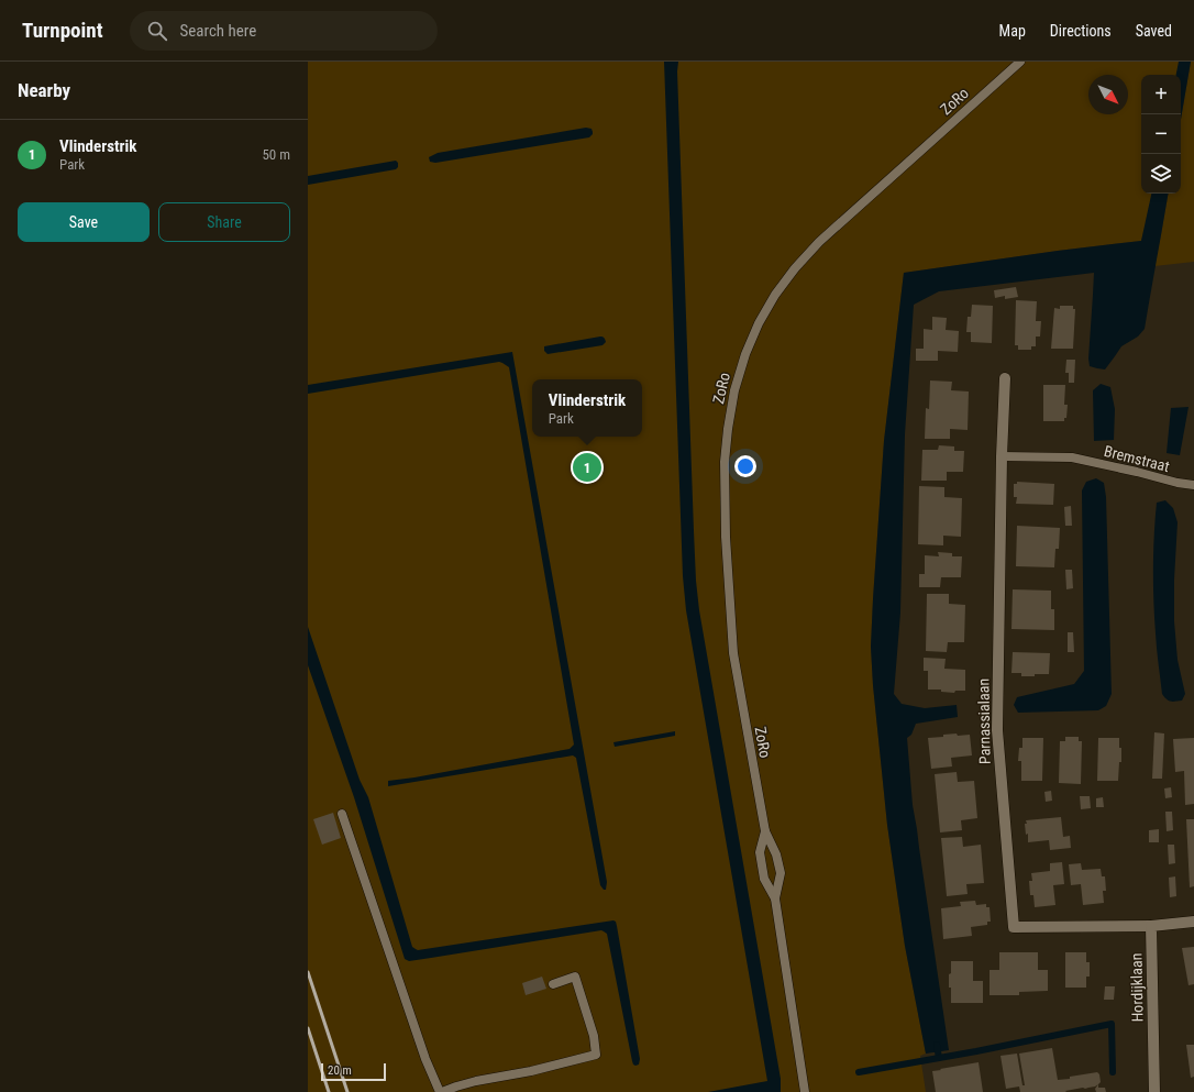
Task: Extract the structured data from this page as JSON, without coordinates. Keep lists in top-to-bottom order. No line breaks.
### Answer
{"streets":{"street":["Parnassialaan","Hordijklaan"],"lane":["ZoRo","Bremstraat"]},"crossings":[["Bremstraat","Parnassialaan"],["Parnassialaan","Hordijklaan"]],"scale_bar":"20 m","north":"bottom right","page":{"header":"Turnpoint","search":"Search here","nav":["Map","Directions","Saved"],"heading":"Nearby","map_buttons":["+","−"],"list":[{"mark":"1","name":"Vlinderstrik","note":"Park","value":"50 m"}],"buttons":["Save","Share"],"popup":["Vlinderstrik","Park"],"pins":"1","scale":"20 m"}}
